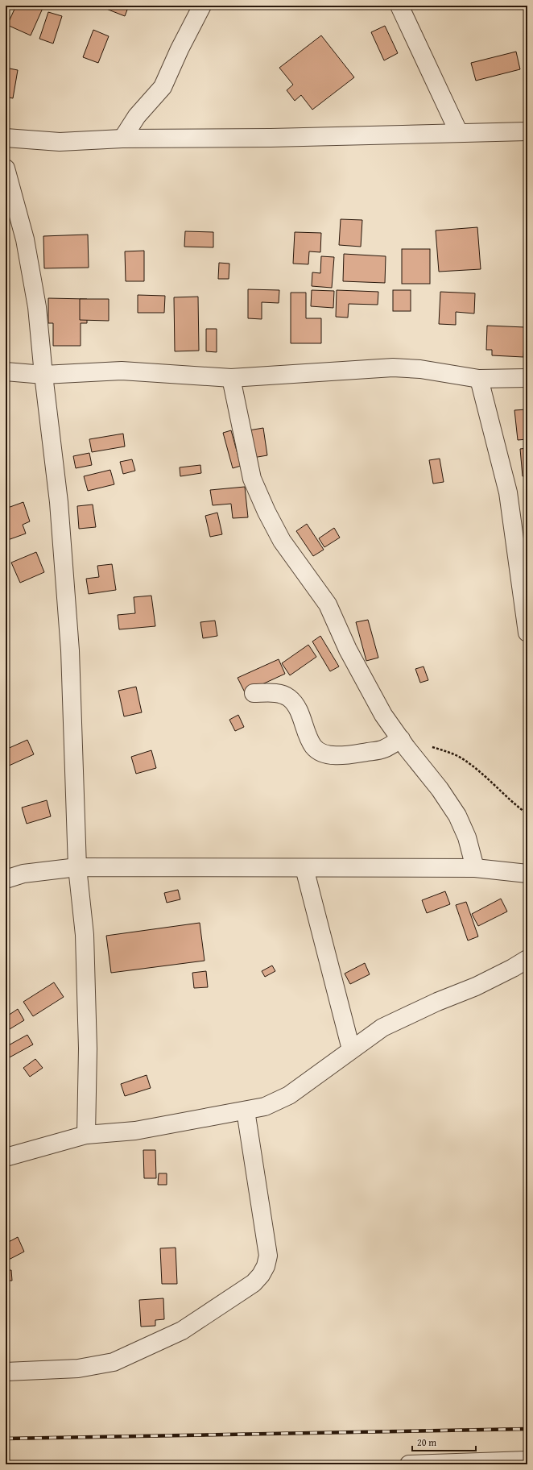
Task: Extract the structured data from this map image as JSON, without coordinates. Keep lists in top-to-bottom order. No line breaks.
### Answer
{"scale_bar":"20 m"}
